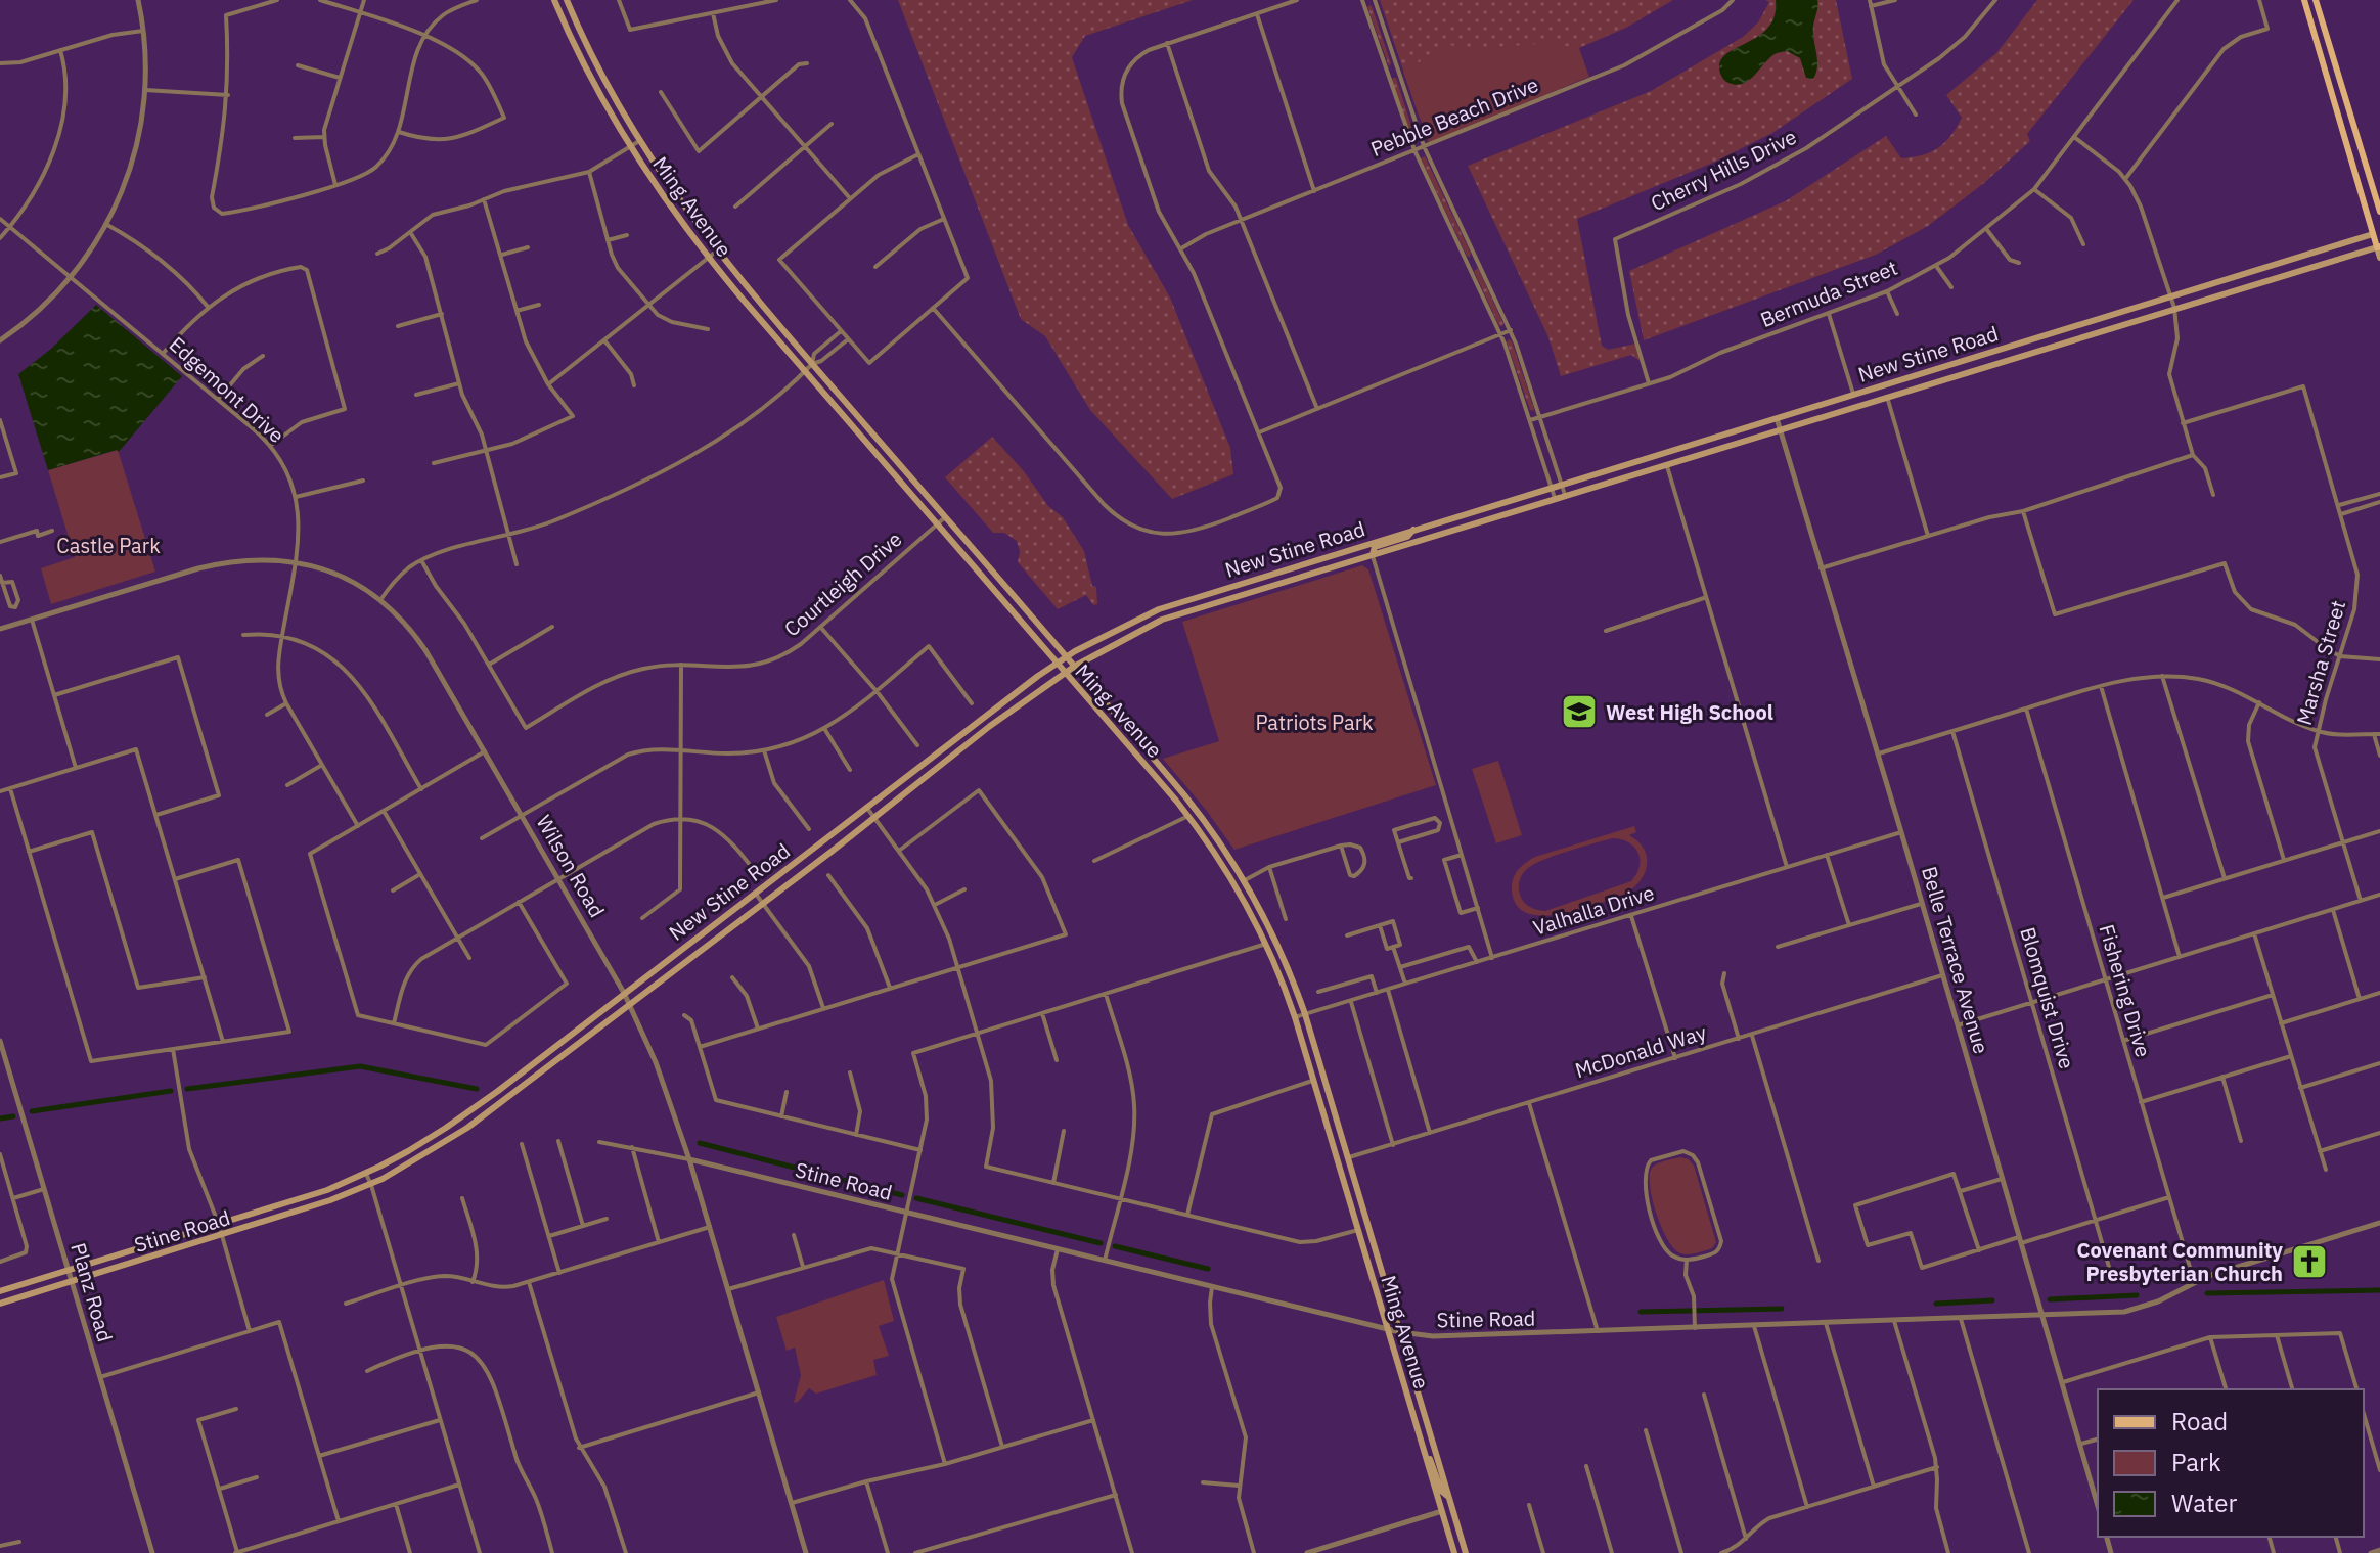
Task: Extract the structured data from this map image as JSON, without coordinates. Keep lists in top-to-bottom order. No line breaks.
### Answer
{"streets":{"main road":["Ming Avenue","New Stine Road","Stine Road"],"street":["Pebble Beach Drive","Cherry Hills Drive","Bermuda Street","Edgemont Drive","Courtleigh Drive","Marsha Street","Wilson Road","Valhalla Drive","Belle Terrace Avenue","Fishering Drive","Blomquist Drive","McDonald Way","Planz Road"]},"crossings":[["Cherry Hills Drive","Bermuda Street"],["Ming Avenue","New Stine Road"],["Ming Avenue","Courtleigh Drive"],["Ming Avenue","Valhalla Drive"],["Ming Avenue","McDonald Way"],["Ming Avenue","Stine Road"],["New Stine Road","Wilson Road"],["New Stine Road","Belle Terrace Avenue"],["New Stine Road","Stine Road"],["Edgemont Drive","Wilson Road"],["Wilson Road","Stine Road"],["Valhalla Drive","Belle Terrace Avenue"],["Belle Terrace Avenue","McDonald Way"],["Belle Terrace Avenue","Stine Road"],["Fishering Drive","Stine Road"],["Stine Road","Planz Road"]],"parks":["Castle Park","Patriots Park"],"places":{"school or university":["West High School"],"church":["Covenant Community Presbyterian Church"]},"legend":["Road","Park","Water"]}
